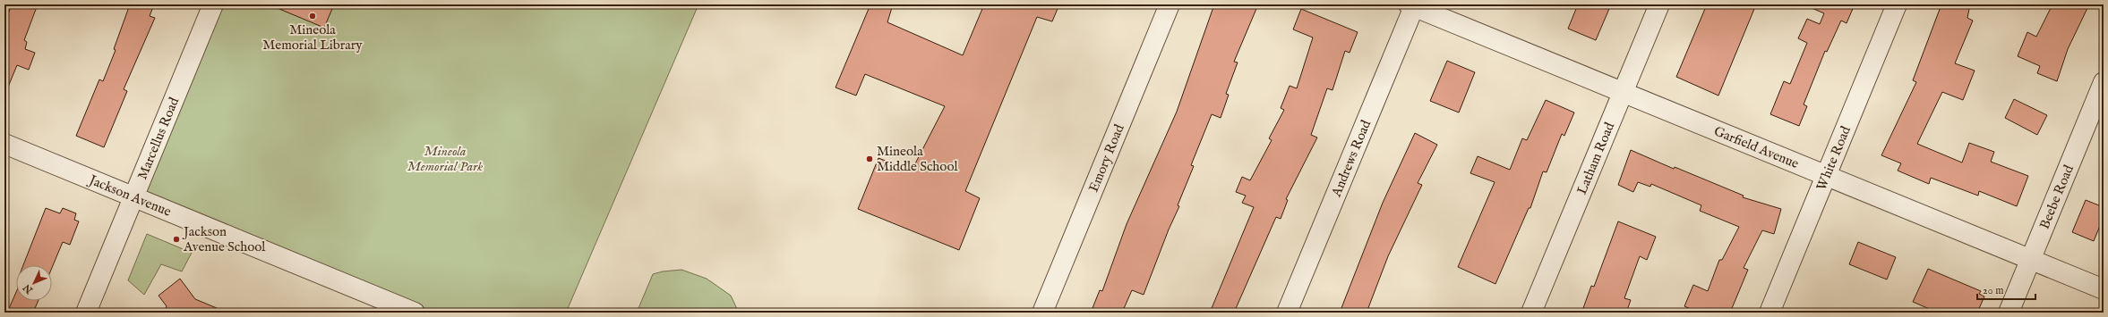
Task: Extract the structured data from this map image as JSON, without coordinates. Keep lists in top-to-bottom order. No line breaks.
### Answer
{"streets":{"street":["Marcellus Road","Garfield Avenue","Andrews Road","Emory Road","Latham Road","White Road","Jackson Avenue","Beebe Road"]},"crossings":[["Marcellus Road","Jackson Avenue"],["Garfield Avenue","Andrews Road"],["Garfield Avenue","Latham Road"],["Garfield Avenue","White Road"],["Garfield Avenue","Beebe Road"]],"parks":["Mineola Memorial Park"],"places":["Mineola Memorial Library","Mineola Middle School","Jackson Avenue School"],"scale_bar":"20 m","north":"bottom left"}
